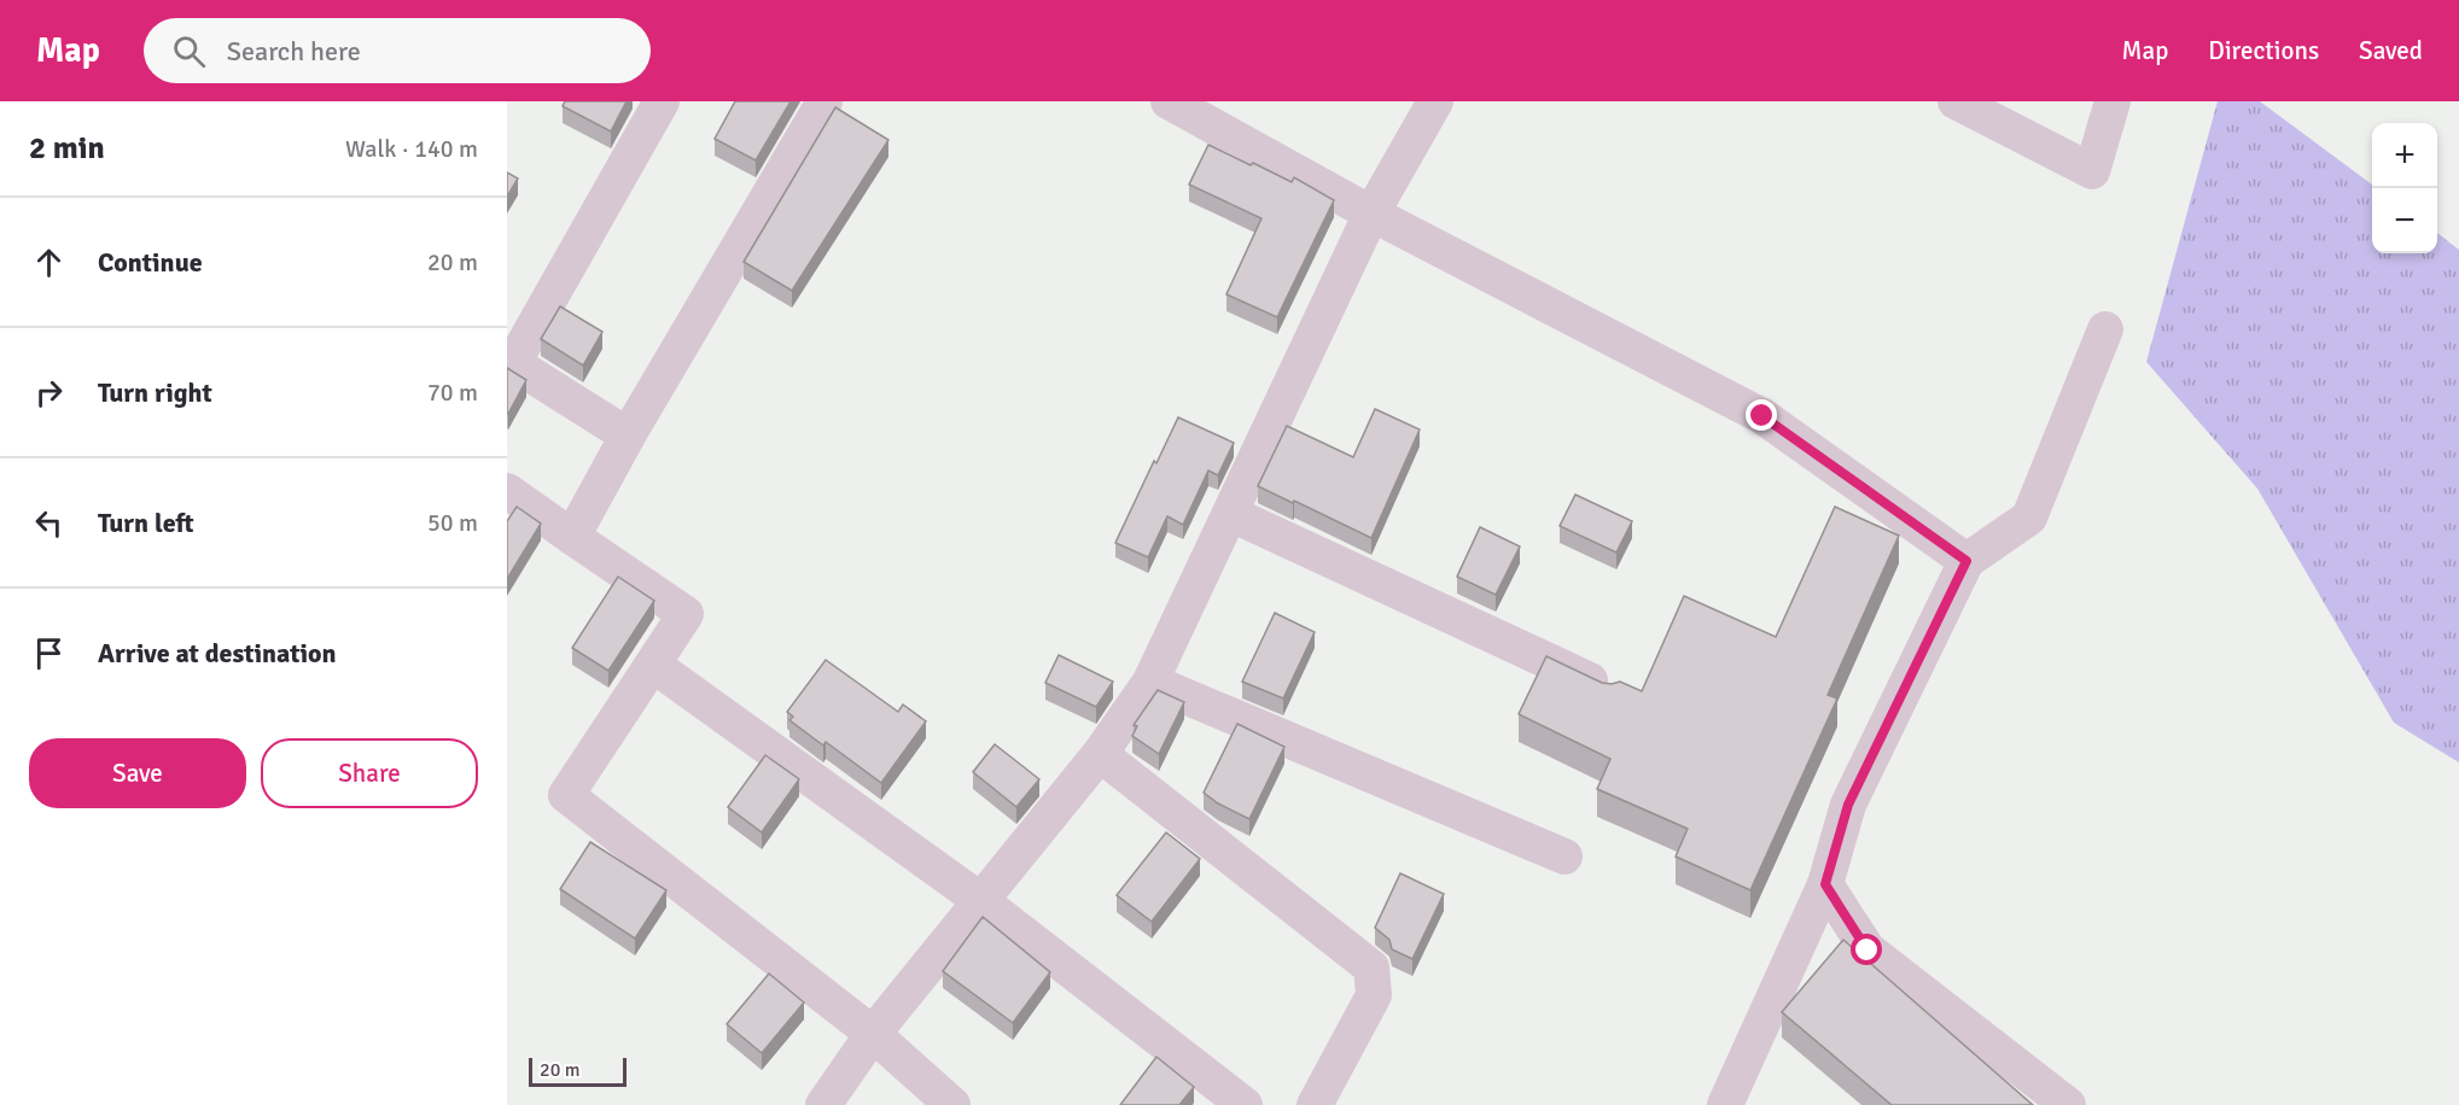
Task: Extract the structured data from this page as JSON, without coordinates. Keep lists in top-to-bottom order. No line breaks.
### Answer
{"scale_bar":"20 m","page":{"header":"Map","search":"Search here","nav":["Map","Directions","Saved"],"heading":["2 min","Walk · 140 m"],"map_buttons":["+","−"],"list":[["Continue","20 m"],["Turn right","70 m"],["Turn left","50 m"],"Arrive at destination"],"buttons":["Save","Share"],"scale":"20 m"}}
